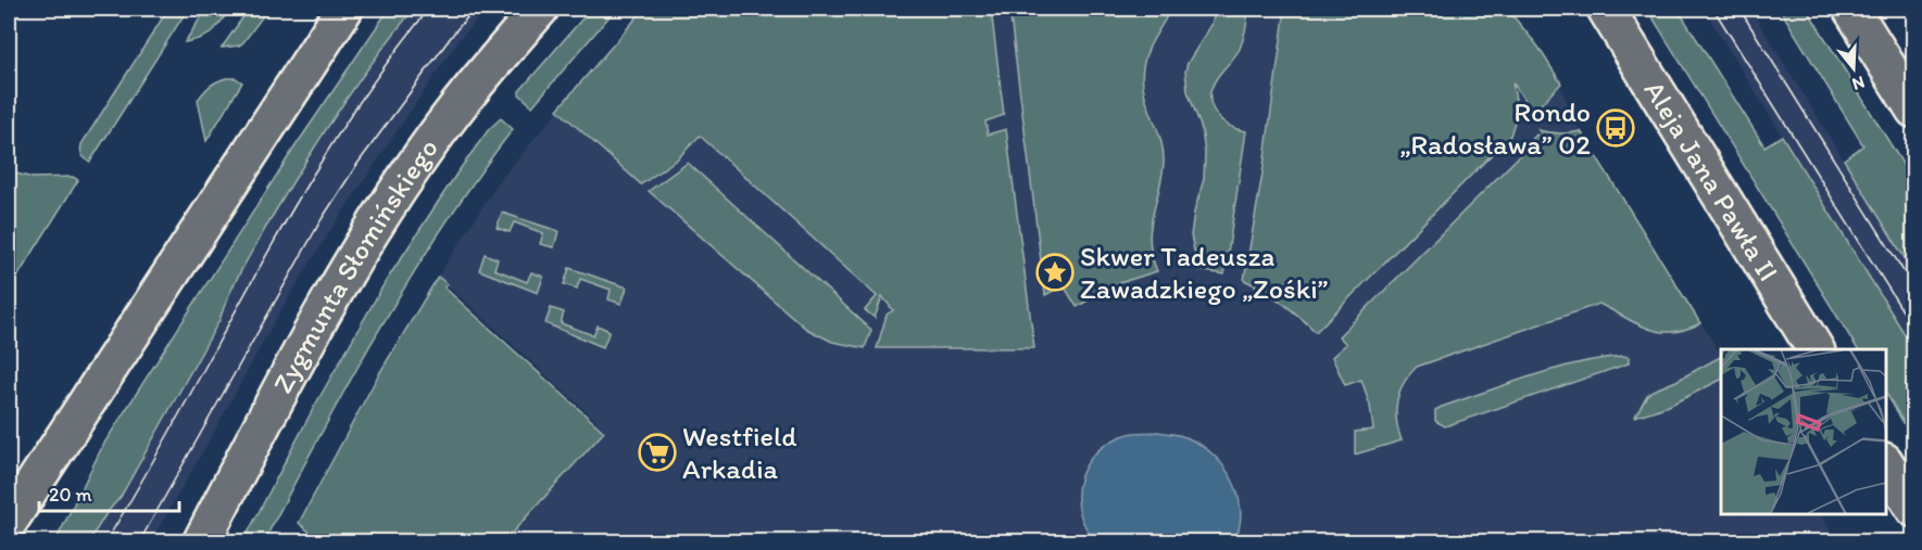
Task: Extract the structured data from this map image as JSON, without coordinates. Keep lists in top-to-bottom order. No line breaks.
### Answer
{"streets":{"main road":["Aleja Jana Pawła II","Zygmunta Słomińskiego"]},"places":{"bus stop":["Rondo „Radosława” 02"],"place":["Skwer Tadeusza Zawadzkiego „Zośki”"],"supermarket":["Westfield Arkadia"]},"scale_bar":"20 m","north":"bottom"}
